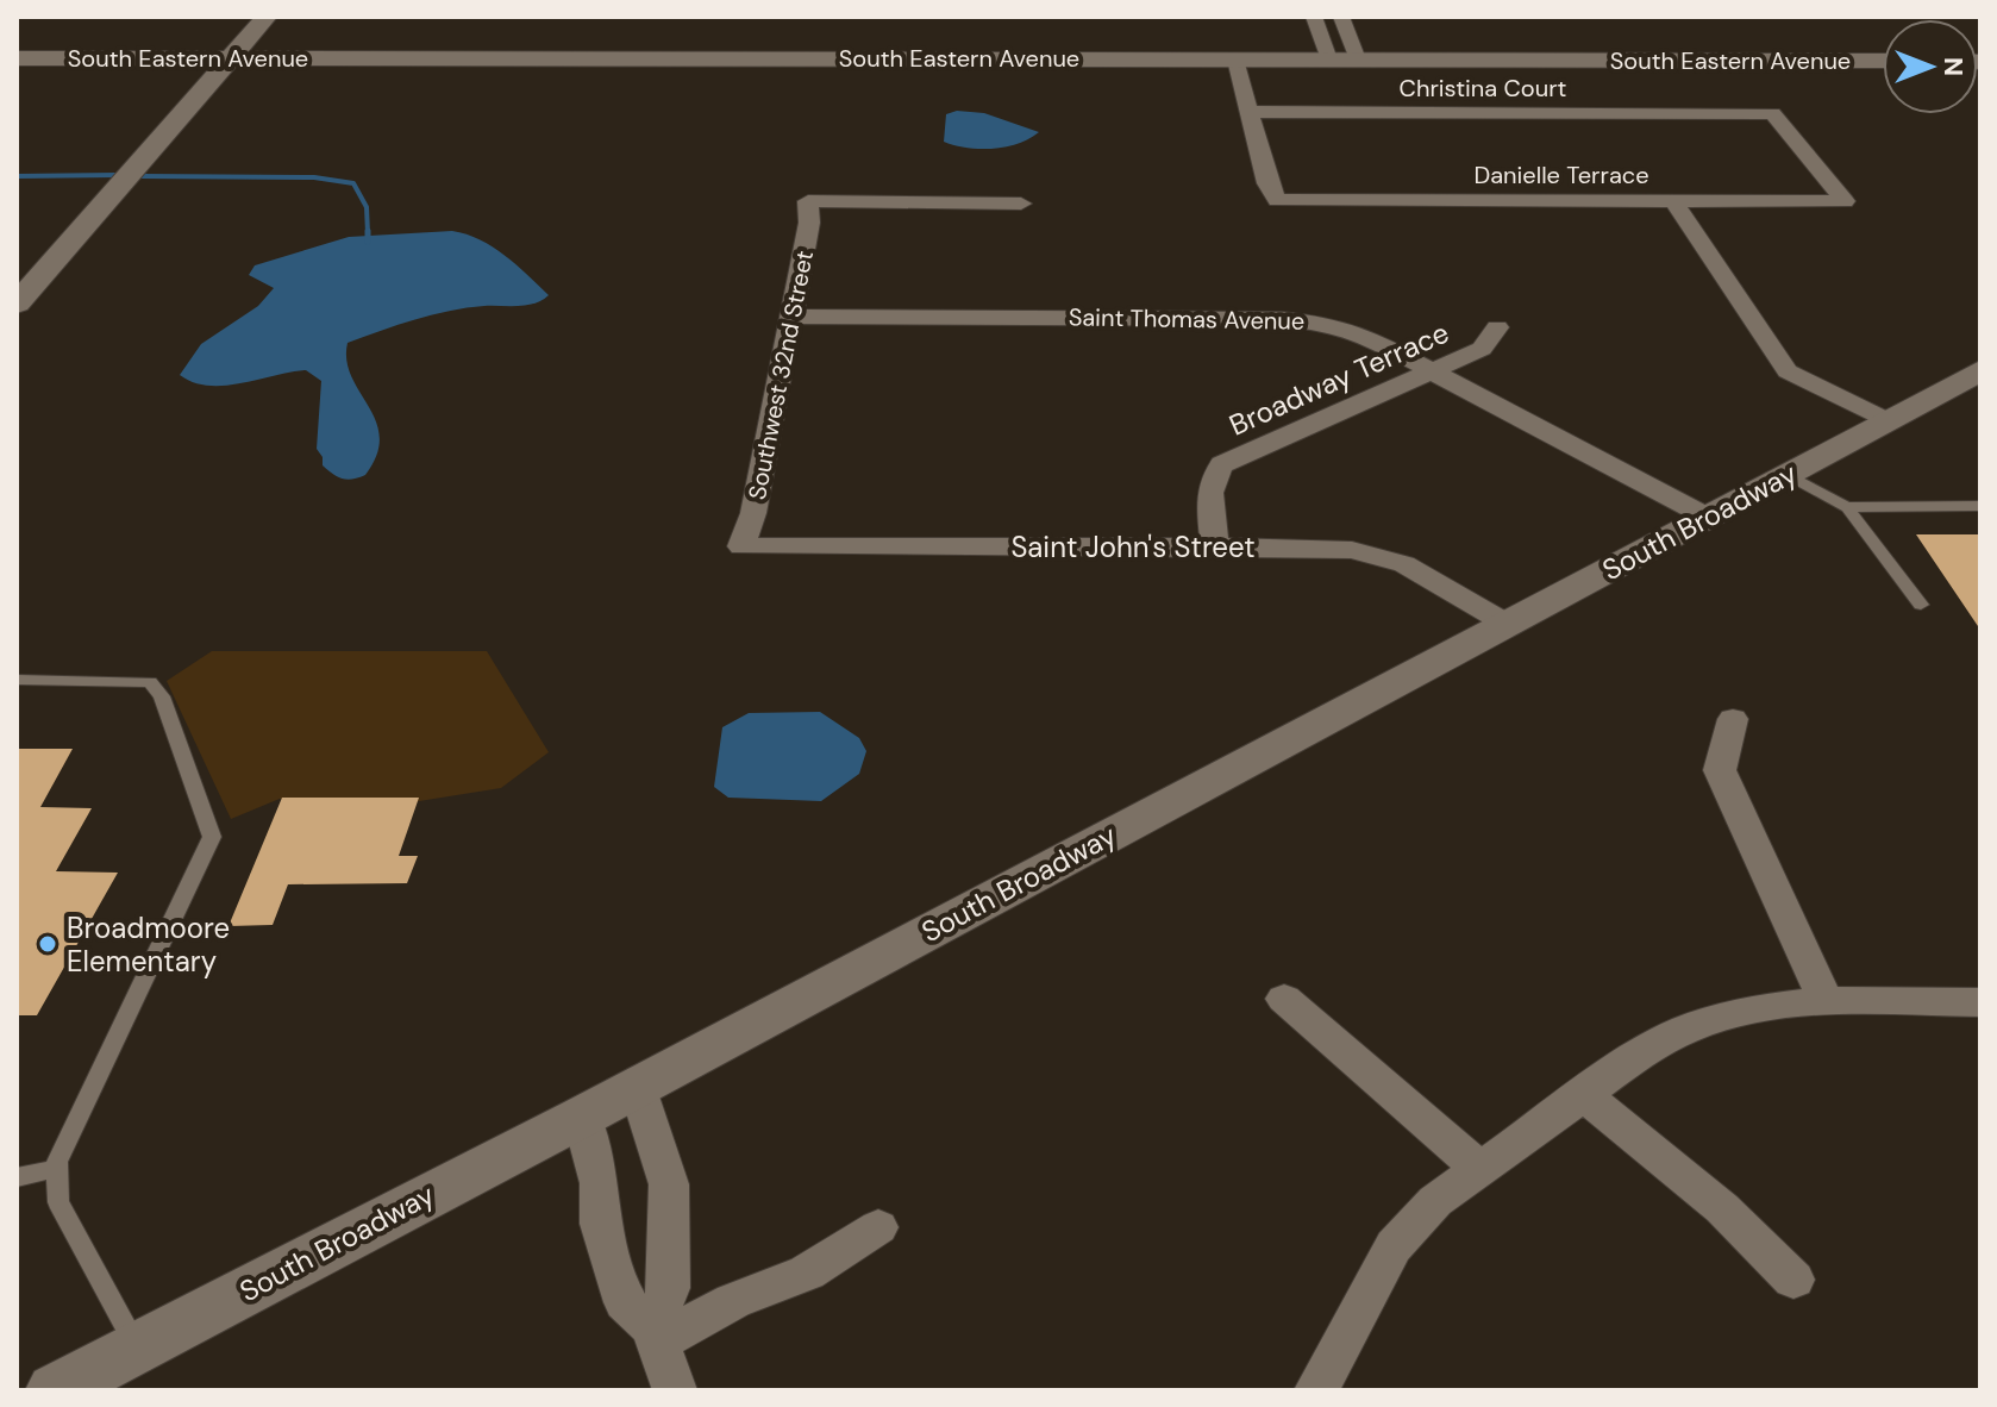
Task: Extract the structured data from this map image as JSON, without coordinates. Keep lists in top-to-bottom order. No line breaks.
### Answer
{"streets":{"street":["South Eastern Avenue","Christina Court","Danielle Terrace","Saint Thomas Avenue","Southwest 32nd Street","Broadway Terrace","South Broadway","Saint John's Street"]},"crossings":[["Christina Court","Danielle Terrace"],["Saint Thomas Avenue","Southwest 32nd Street"],["Saint Thomas Avenue","Broadway Terrace"],["Saint Thomas Avenue","South Broadway"],["Southwest 32nd Street","Saint John's Street"],["Broadway Terrace","Saint John's Street"],["South Broadway","Saint John's Street"]],"places":["Broadmoore Elementary"],"north":"right"}
